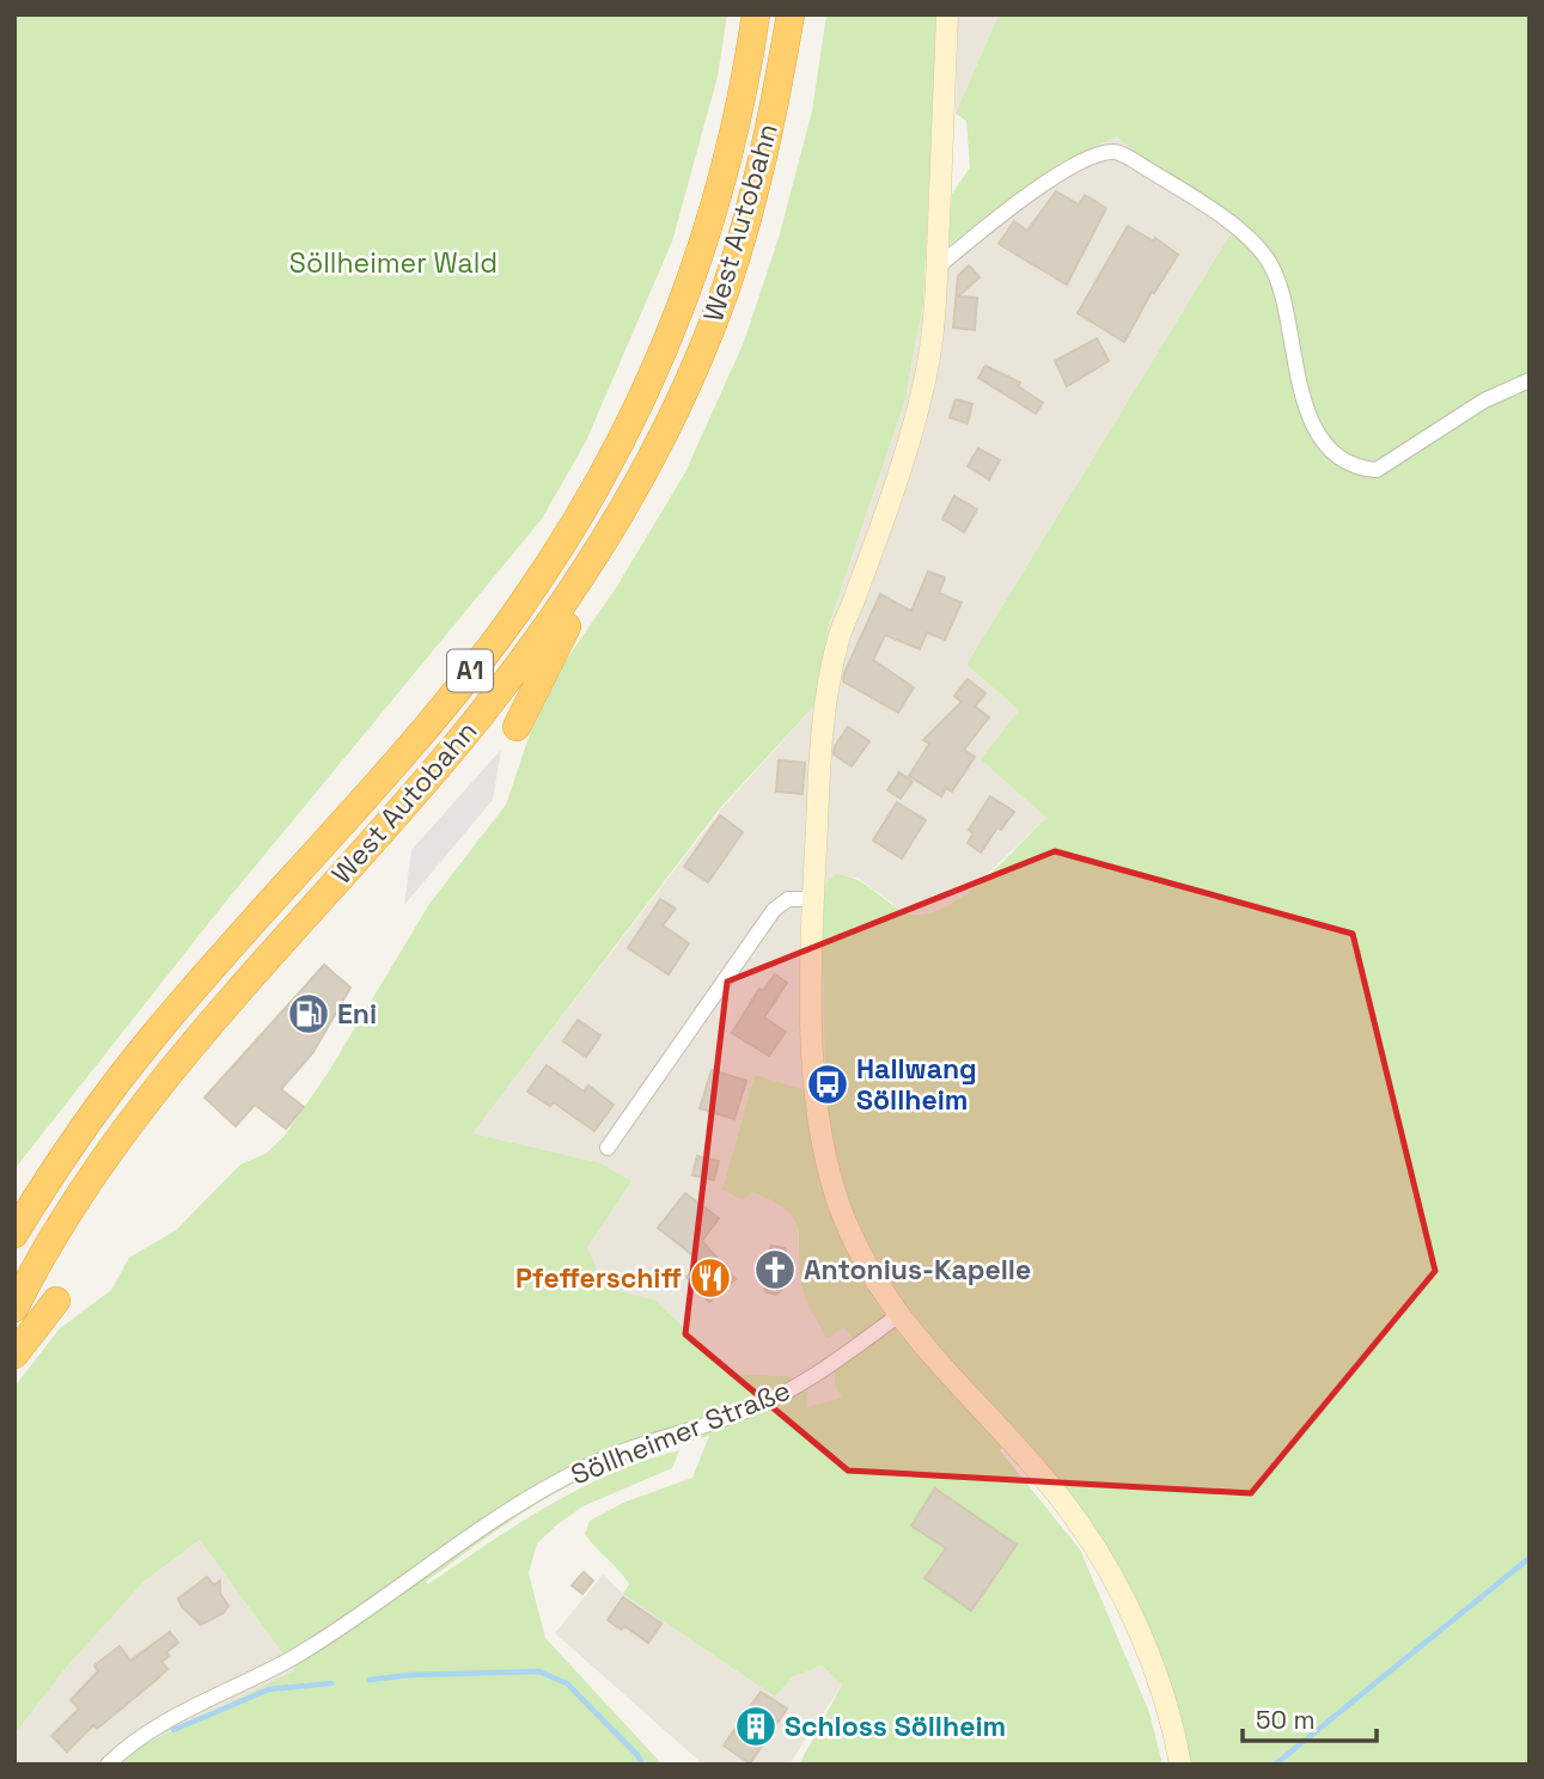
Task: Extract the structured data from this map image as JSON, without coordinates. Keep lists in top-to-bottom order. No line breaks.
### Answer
{"streets":{"highway":["West Autobahn","A1"],"street":["Söllheimer Straße"]},"parks":["Söllheimer Wald"],"places":{"fuel station":["Eni"],"bus stop":["Hallwang Söllheim"],"church":["Antonius-Kapelle"],"restaurant":["Pfefferschiff"],"building":["Schloss Söllheim"]},"scale_bar":"50 m"}
